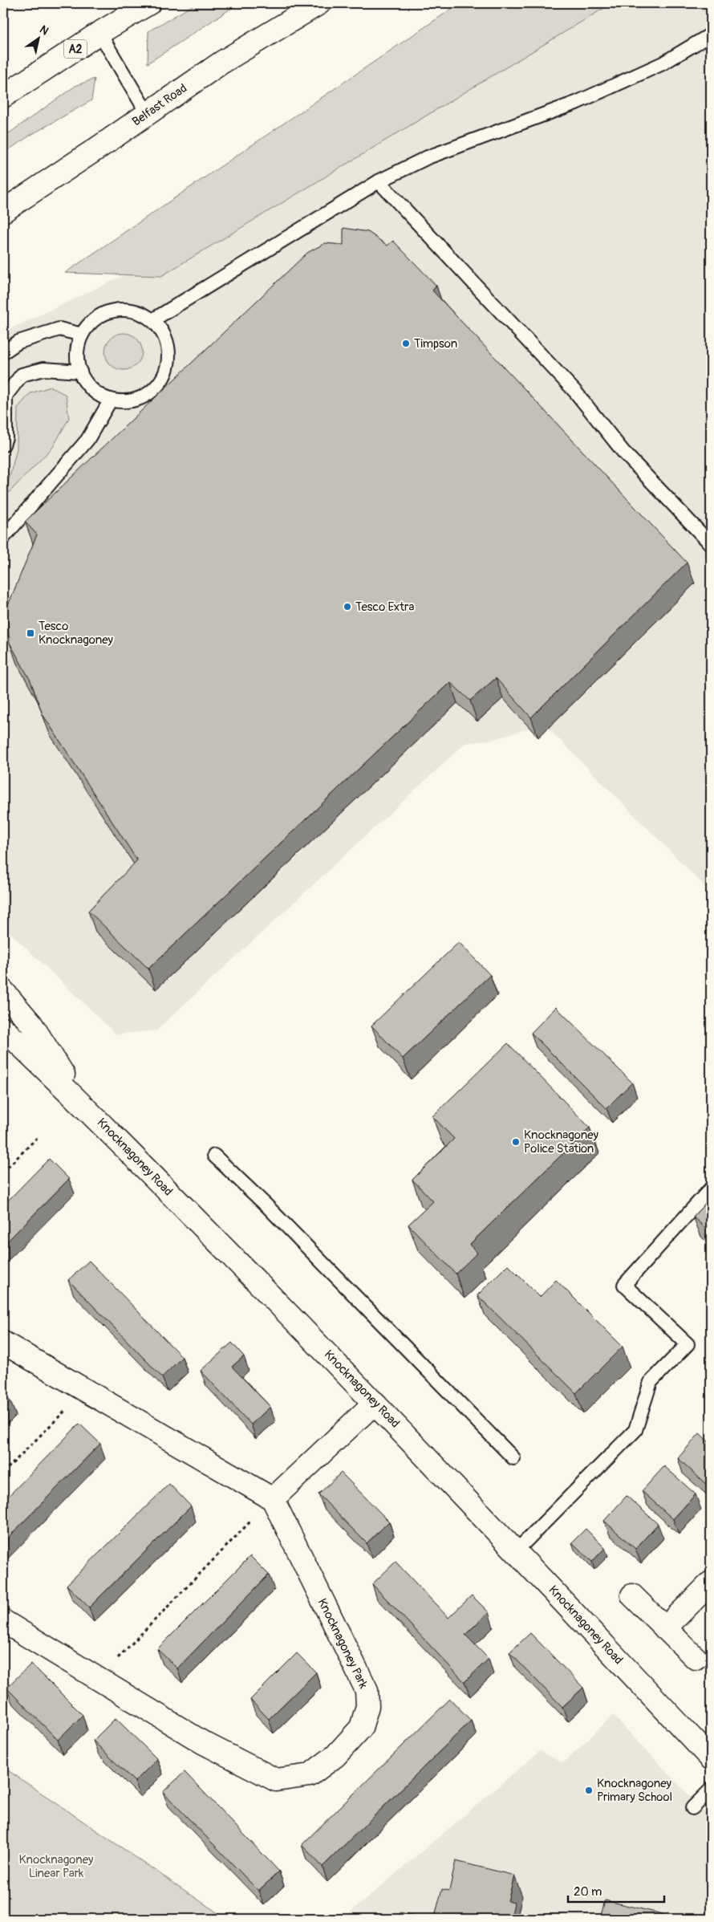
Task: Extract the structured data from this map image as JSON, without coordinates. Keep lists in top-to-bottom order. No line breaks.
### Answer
{"streets":{"main road":["A2","Belfast Road","Knocknagoney Road","Knocknagoney Park"]},"parks":["Knocknagoney Linear Park"],"places":{"other":["Timpson","Tesco Extra","Knocknagoney Police Station","Knocknagoney Primary School"],"transit":["Tesco Knocknagoney"]},"scale_bar":"20 m","north":"top right"}
